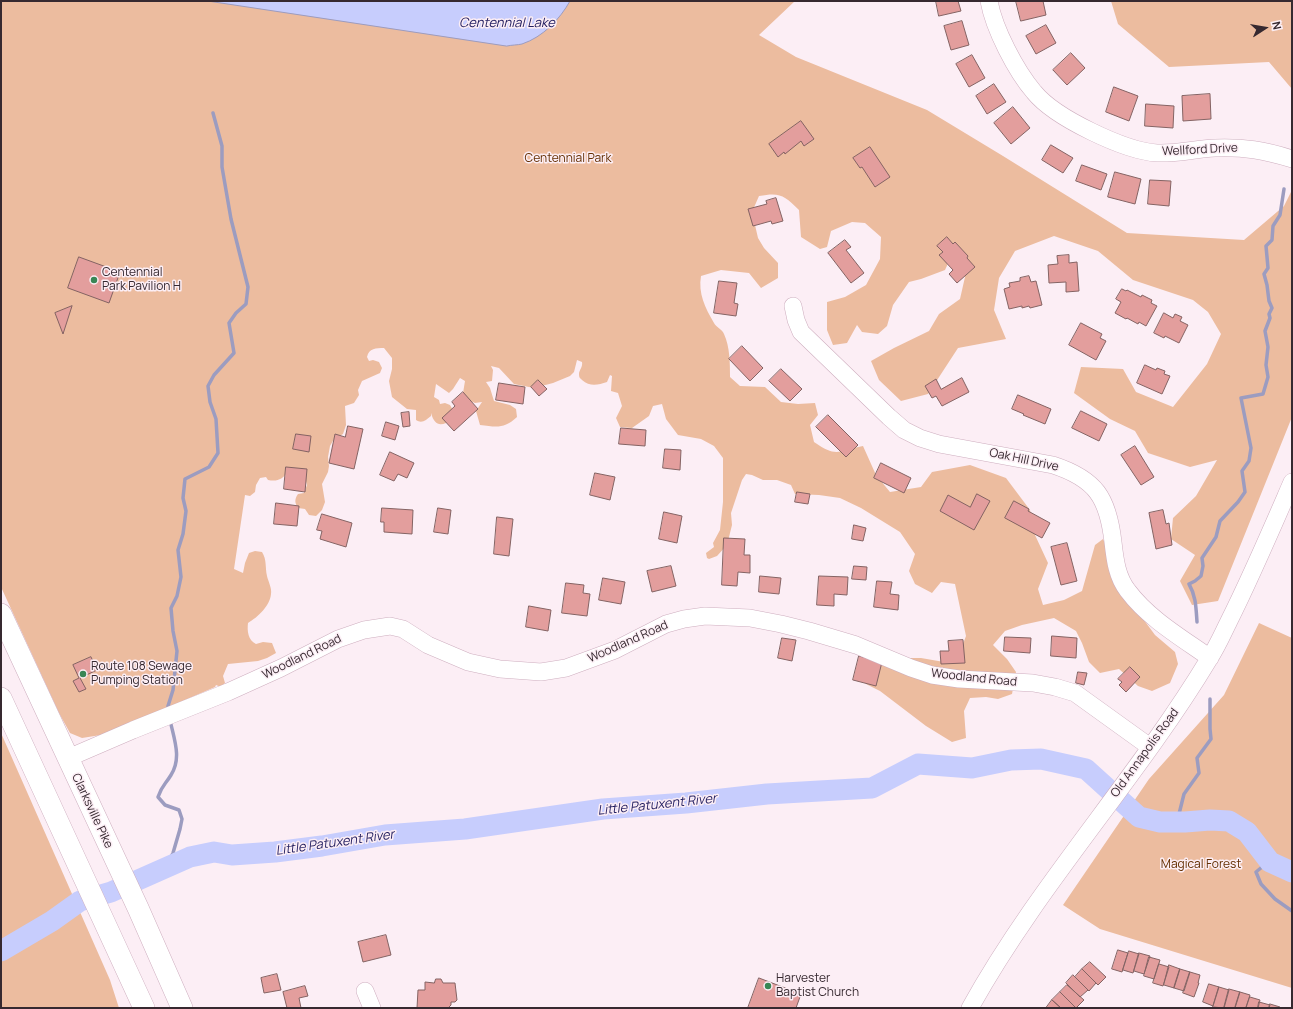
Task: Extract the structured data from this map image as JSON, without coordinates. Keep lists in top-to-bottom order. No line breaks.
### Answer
{"streets":{"main road":["Clarksville Pike"],"street":["Wellford Drive","Oak Hill Drive","Woodland Road","Old Annapolis Road"]},"crossings":[["Oak Hill Drive","Old Annapolis Road"],["Woodland Road","Old Annapolis Road"],["Woodland Road","Clarksville Pike"]],"water":["Centennial Lake","Little Patuxent River"],"parks":["Centennial Park","Magical Forest"],"places":["Centennial Park Pavilion H","Route 108 Sewage Pumping Station","Harvester Baptist Church"],"north":"right"}
